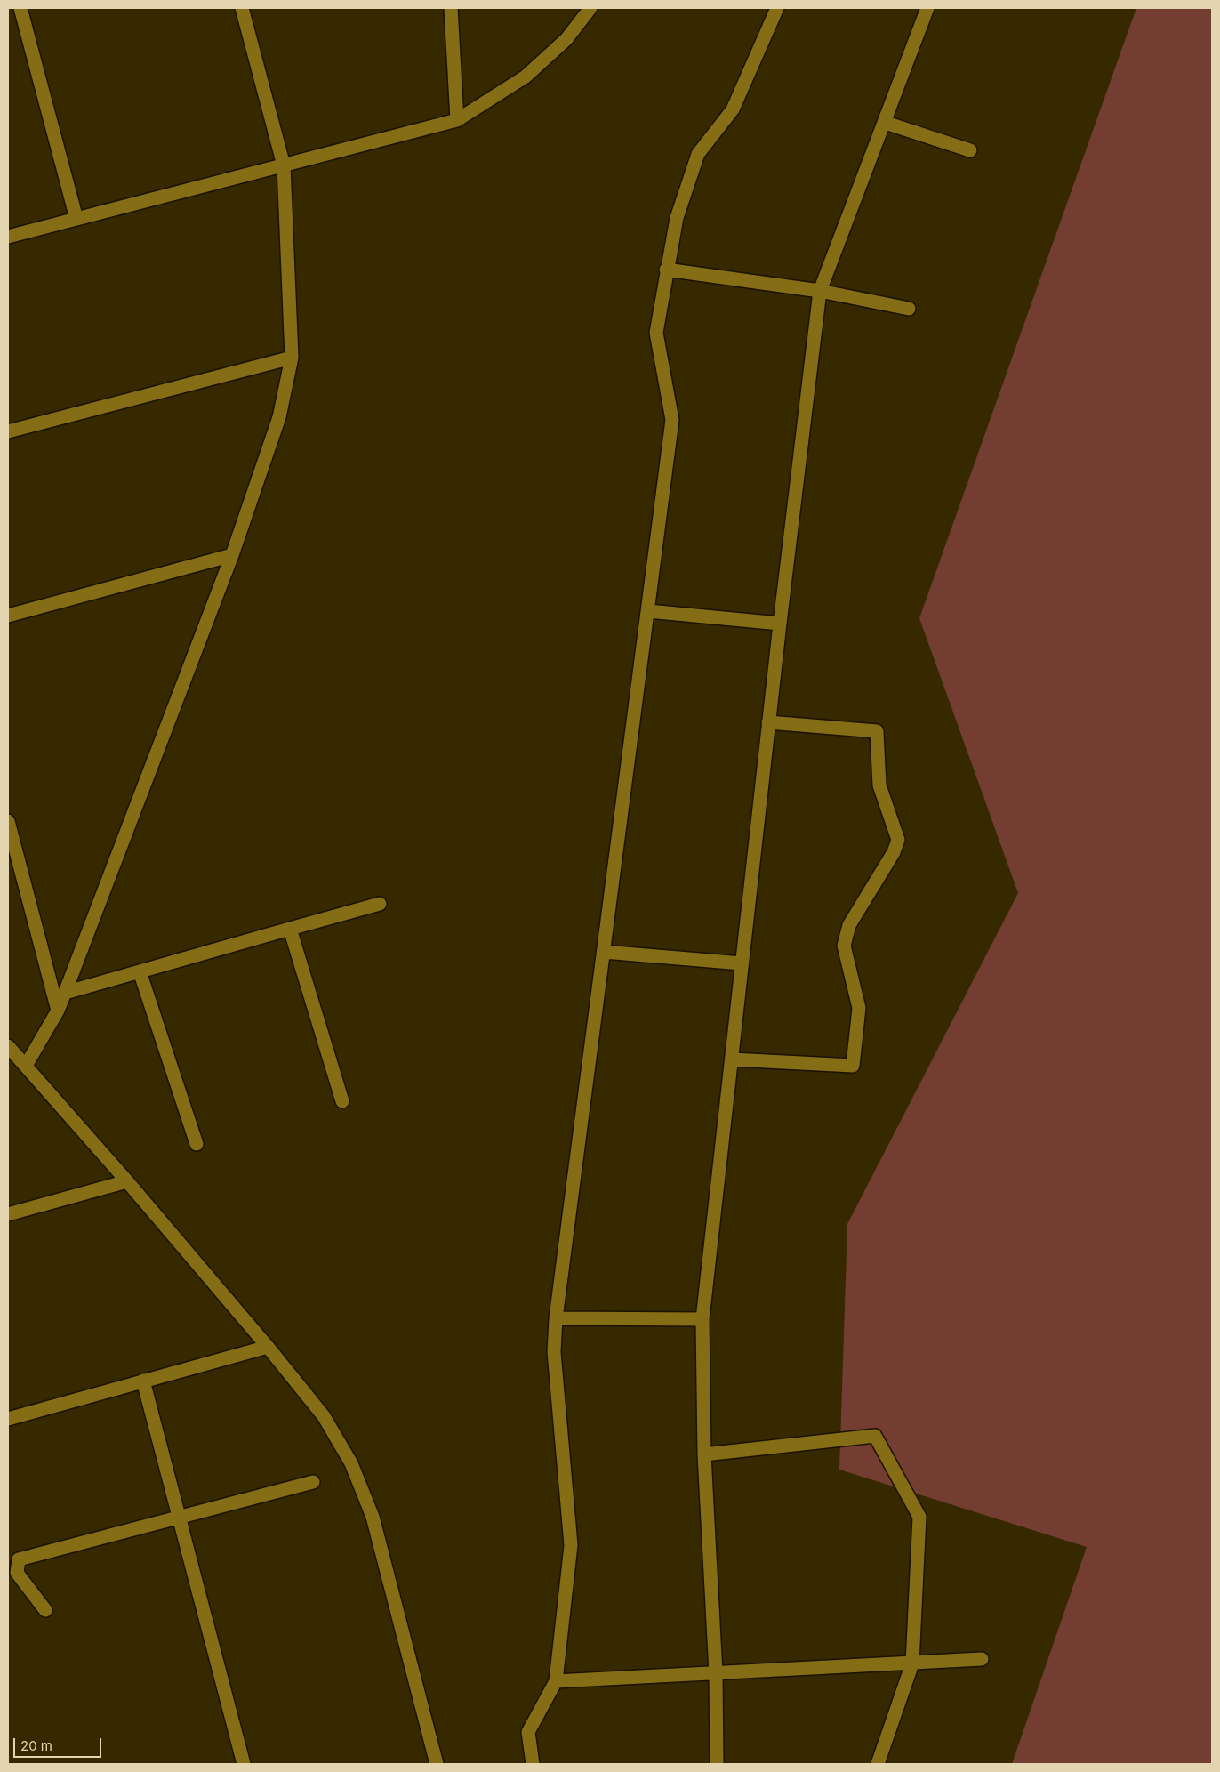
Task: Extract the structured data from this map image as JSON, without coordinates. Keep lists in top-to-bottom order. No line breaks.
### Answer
{"scale_bar":"20 m"}
